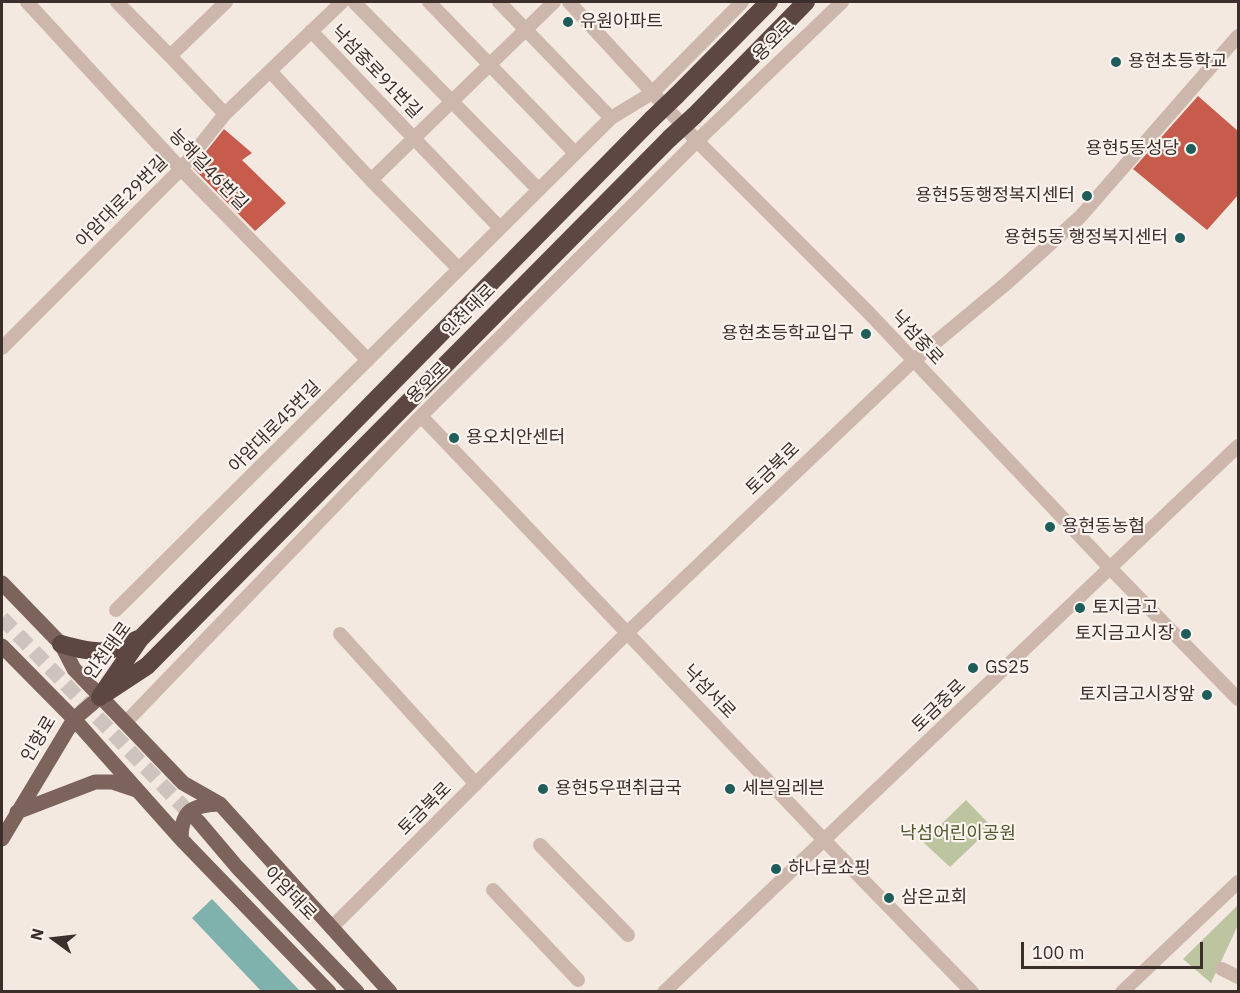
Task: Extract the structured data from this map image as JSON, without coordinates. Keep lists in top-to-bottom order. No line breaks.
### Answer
{"streets":{"highway":["인천대로"],"main road":["인항로","아암대로"],"street":["용오로","낙섬중로91번길","능해길46번길","아암대로29번길","낙섬중로","아암대로45번길","토금북로","낙섬서로","토금중로"]},"crossings":[["용오로","낙섬중로"],["용오로","낙섬서로"],["낙섬중로91번길","아암대로29번길"],["능해길46번길","아암대로29번길"],["능해길46번길","아암대로45번길"],["인천대로","인항로"],["낙섬중로","아암대로45번길"],["낙섬중로","토금북로"],["낙섬중로","토금중로"],["토금북로","낙섬서로"],["낙섬서로","토금중로"]],"parks":["낙섬어린이공원"],"places":["유원아파트","용현초등학교","용현5동성당","용현5동행정복지센터","용현5동 행정복지센터","용현초등학교입구","용오치안센터","용현동농협","토지금고","토지금고시장","GS25","토지금고시장앞","용현5우편취급국","세븐일레븐","하나로쇼핑","삼은교회"],"scale_bar":"100 m","north":"left"}
